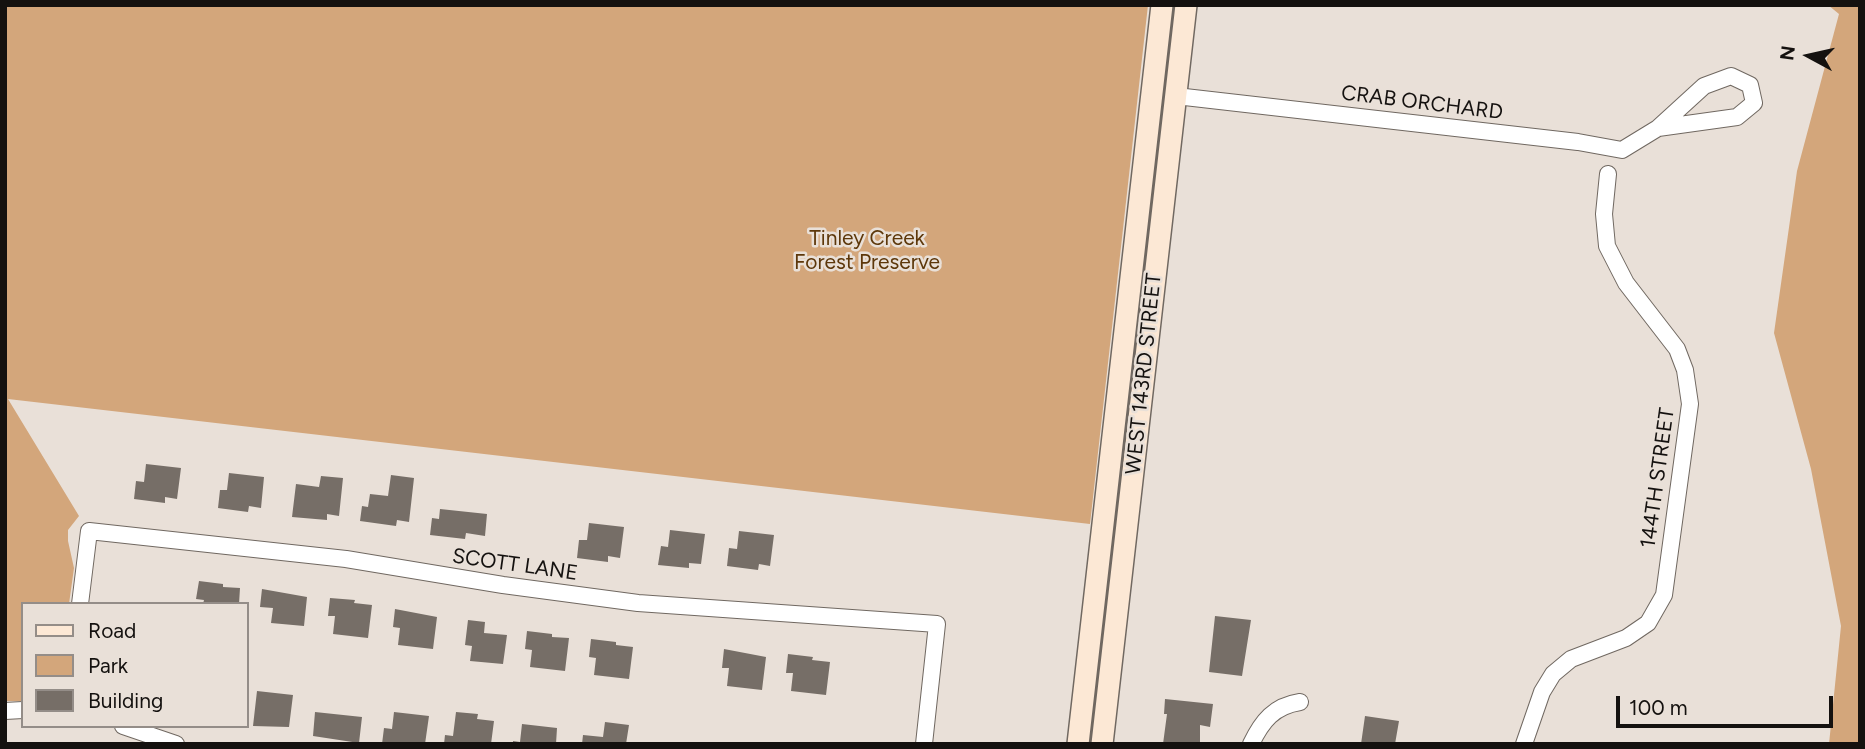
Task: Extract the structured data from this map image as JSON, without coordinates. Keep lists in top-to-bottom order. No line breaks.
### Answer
{"streets":{"main road":["WEST 143RD STREET"],"street":["CRAB ORCHARD","144TH STREET","SCOTT LANE"]},"crossings":[["CRAB ORCHARD","WEST 143RD STREET"]],"parks":["Tinley Creek Forest Preserve"],"legend":["Road","Park","Building"],"scale_bar":"100 m","north":"left"}
